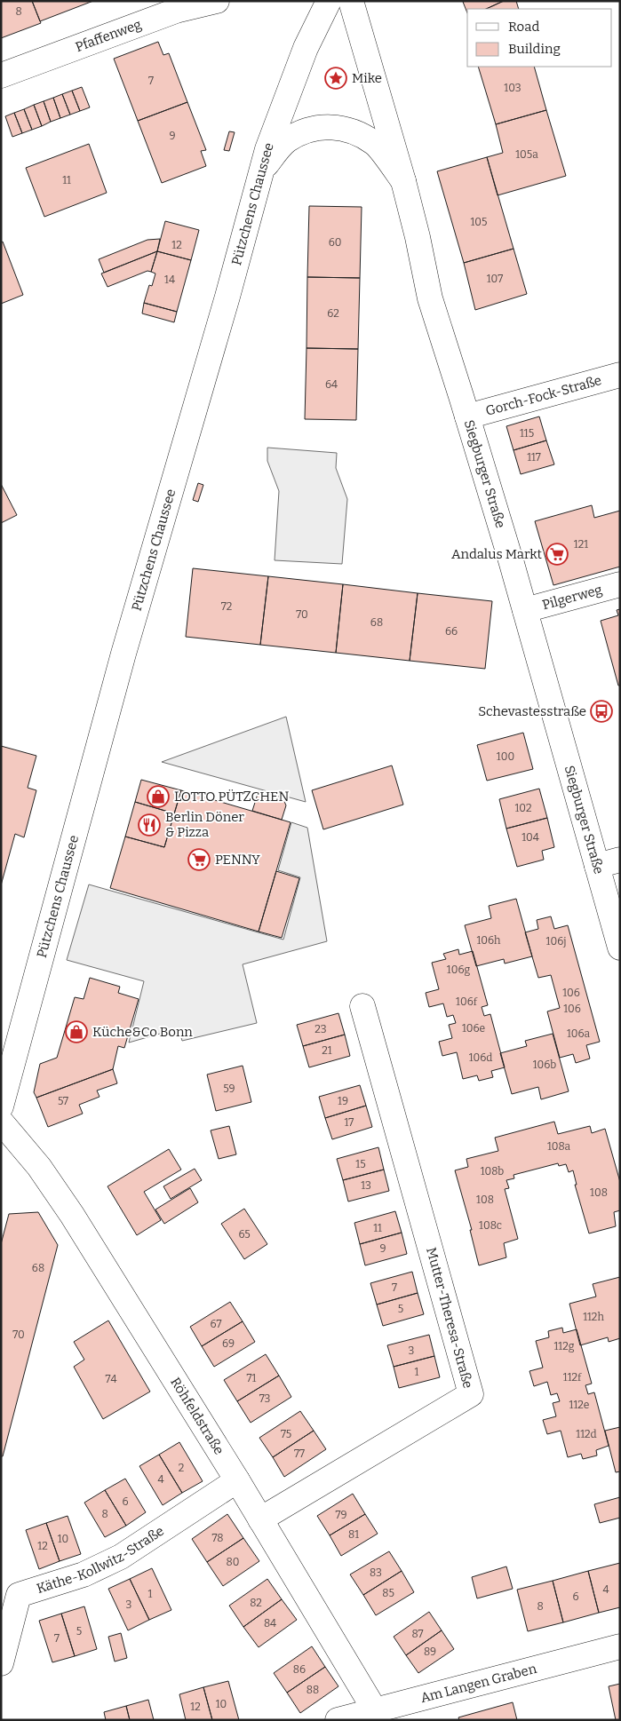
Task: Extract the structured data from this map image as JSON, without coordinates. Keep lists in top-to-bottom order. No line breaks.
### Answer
{"streets":{"street":["Pfaffenweg","Pützchens Chaussee","Gorch-Fock-Straße","Siegburger Straße","Pilgerweg","Mutter-Theresa-Straße","Röhfeldstraße","Käthe-Kollwitz-Straße","Am Langen Graben"]},"crossings":[["Gorch-Fock-Straße","Siegburger Straße"],["Siegburger Straße","Pilgerweg"],["Mutter-Theresa-Straße","Röhfeldstraße"],["Röhfeldstraße","Käthe-Kollwitz-Straße"],["Röhfeldstraße","Am Langen Graben"]],"places":{"place":["Mike"],"supermarket":["Andalus Markt","PENNY"],"bus stop":["Schevastesstraße"],"shop":["LOTTO PÜTZCHEN","Küche&Co Bonn"],"restaurant":["Berlin Döner & Pizza"]},"house_numbers":["8","7","103","9","105a","11","105","60","12","107","14","62","64","115","117","121","72","70","68","66","100","102","104","106h","106j","106g","106","106f","106","106e","23","106a","21","106d","106b","59","57","19","17","108a","15","108b","13","108","108","108c","11","65","9","68","7","5","112h","67","70","69","112g","3","1","112f","71","74","73","112e","75","112d","77","2","4","6","8","79","81","78","10","12","80","83","4","85","1","6","82","3","8","84","5","87","7","89","86","88","10","12"],"legend":["Road","Building"]}
